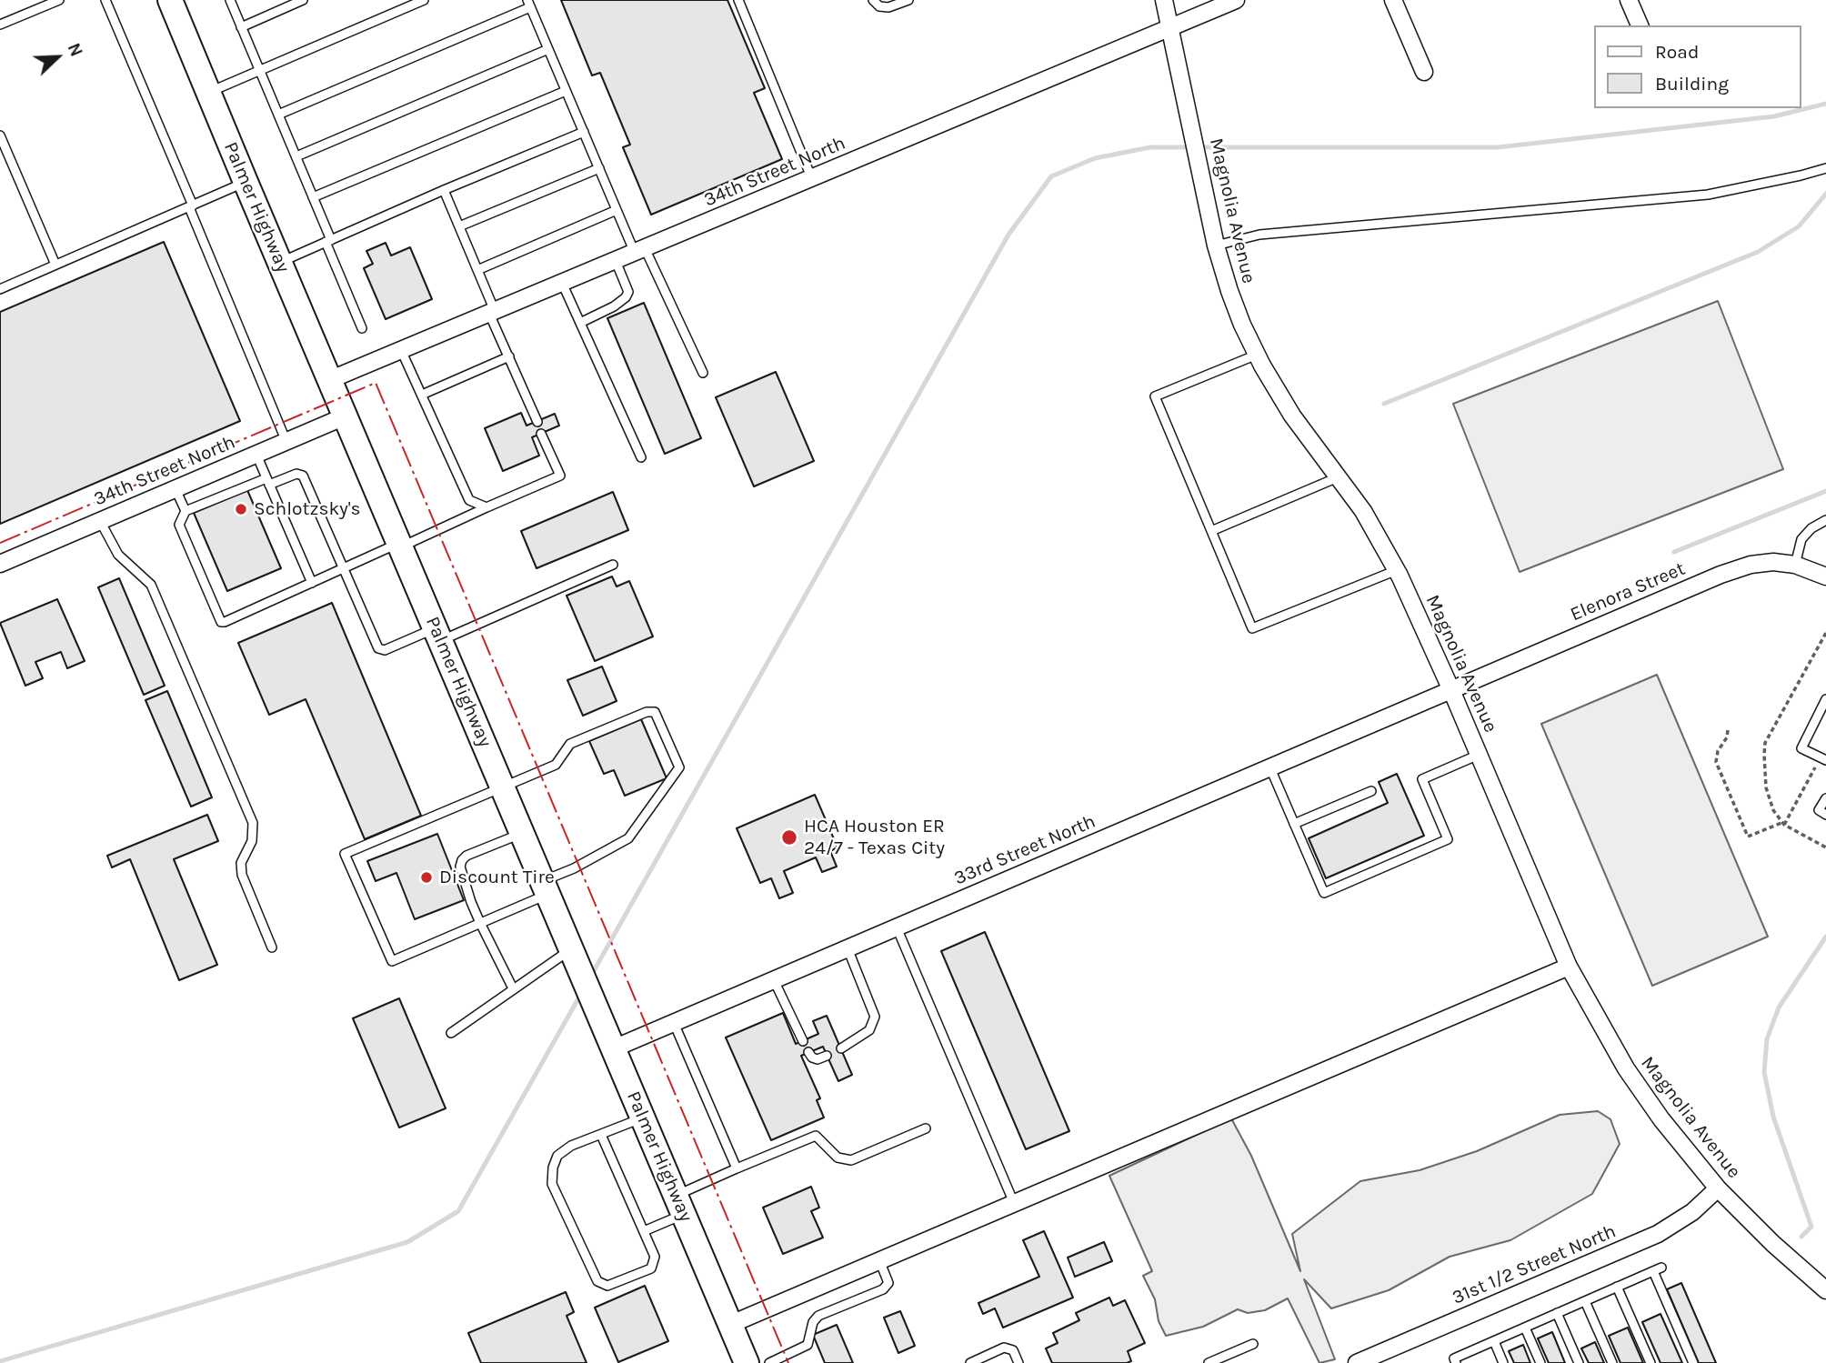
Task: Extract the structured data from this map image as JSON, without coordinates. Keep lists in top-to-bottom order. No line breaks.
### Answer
{"streets":{"main road":["Palmer Highway"],"street":["34th Street North","Magnolia Avenue","Elenora Street","33rd Street North","31st 1/2 Street North"]},"crossings":[["34th Street North","Palmer Highway"],["34th Street North","Magnolia Avenue"],["Palmer Highway","33rd Street North"],["Magnolia Avenue","Elenora Street"],["Magnolia Avenue","33rd Street North"],["Magnolia Avenue","31st 1/2 Street North"],["Elenora Street","33rd Street North"]],"places":["Schlotzsky's","HCA Houston ER 24/7 - Texas City","Discount Tire"],"legend":["Road","Building"],"north":"top right"}
